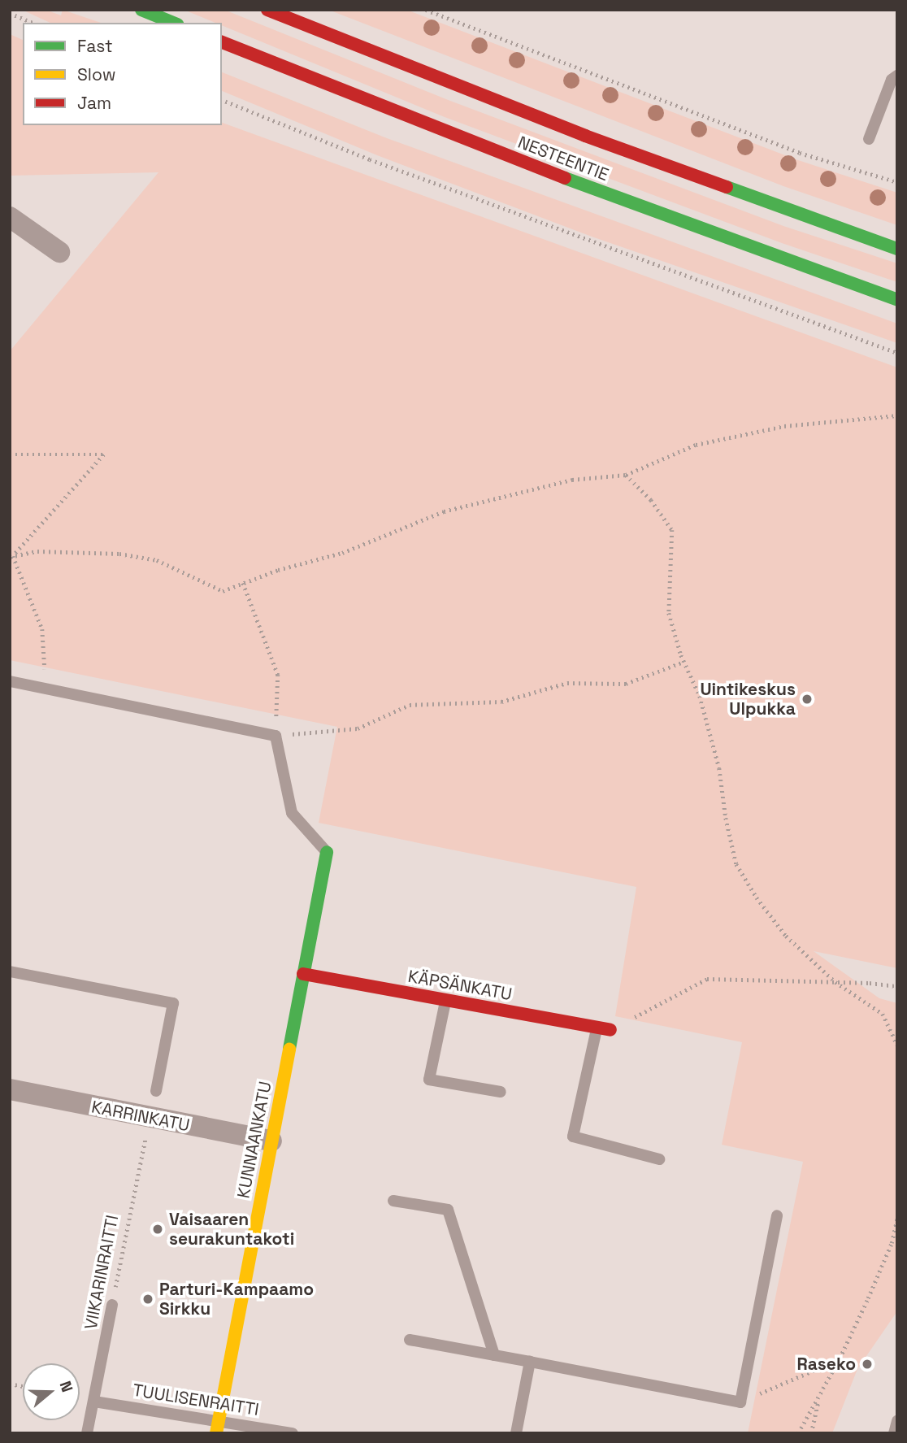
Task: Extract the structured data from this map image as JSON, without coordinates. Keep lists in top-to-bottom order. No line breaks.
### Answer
{"streets":{"main road":["NESTEENTIE","KÄPSÄNKATU","KUNNAANKATU"],"street":["KARRINKATU"],"lane":["VIIKARINRAITTI","TUULISENRAITTI"]},"crossings":[["KÄPSÄNKATU","KUNNAANKATU"],["KARRINKATU","KUNNAANKATU"],["KARRINKATU","VIIKARINRAITTI"],["KUNNAANKATU","TUULISENRAITTI"],["VIIKARINRAITTI","TUULISENRAITTI"]],"places":["Uintikeskus Ulpukka","Vaisaaren seurakuntakoti","Parturi-Kampaamo Sirkku","Raseko"],"legend":["Fast","Slow","Jam"],"north":"right"}
